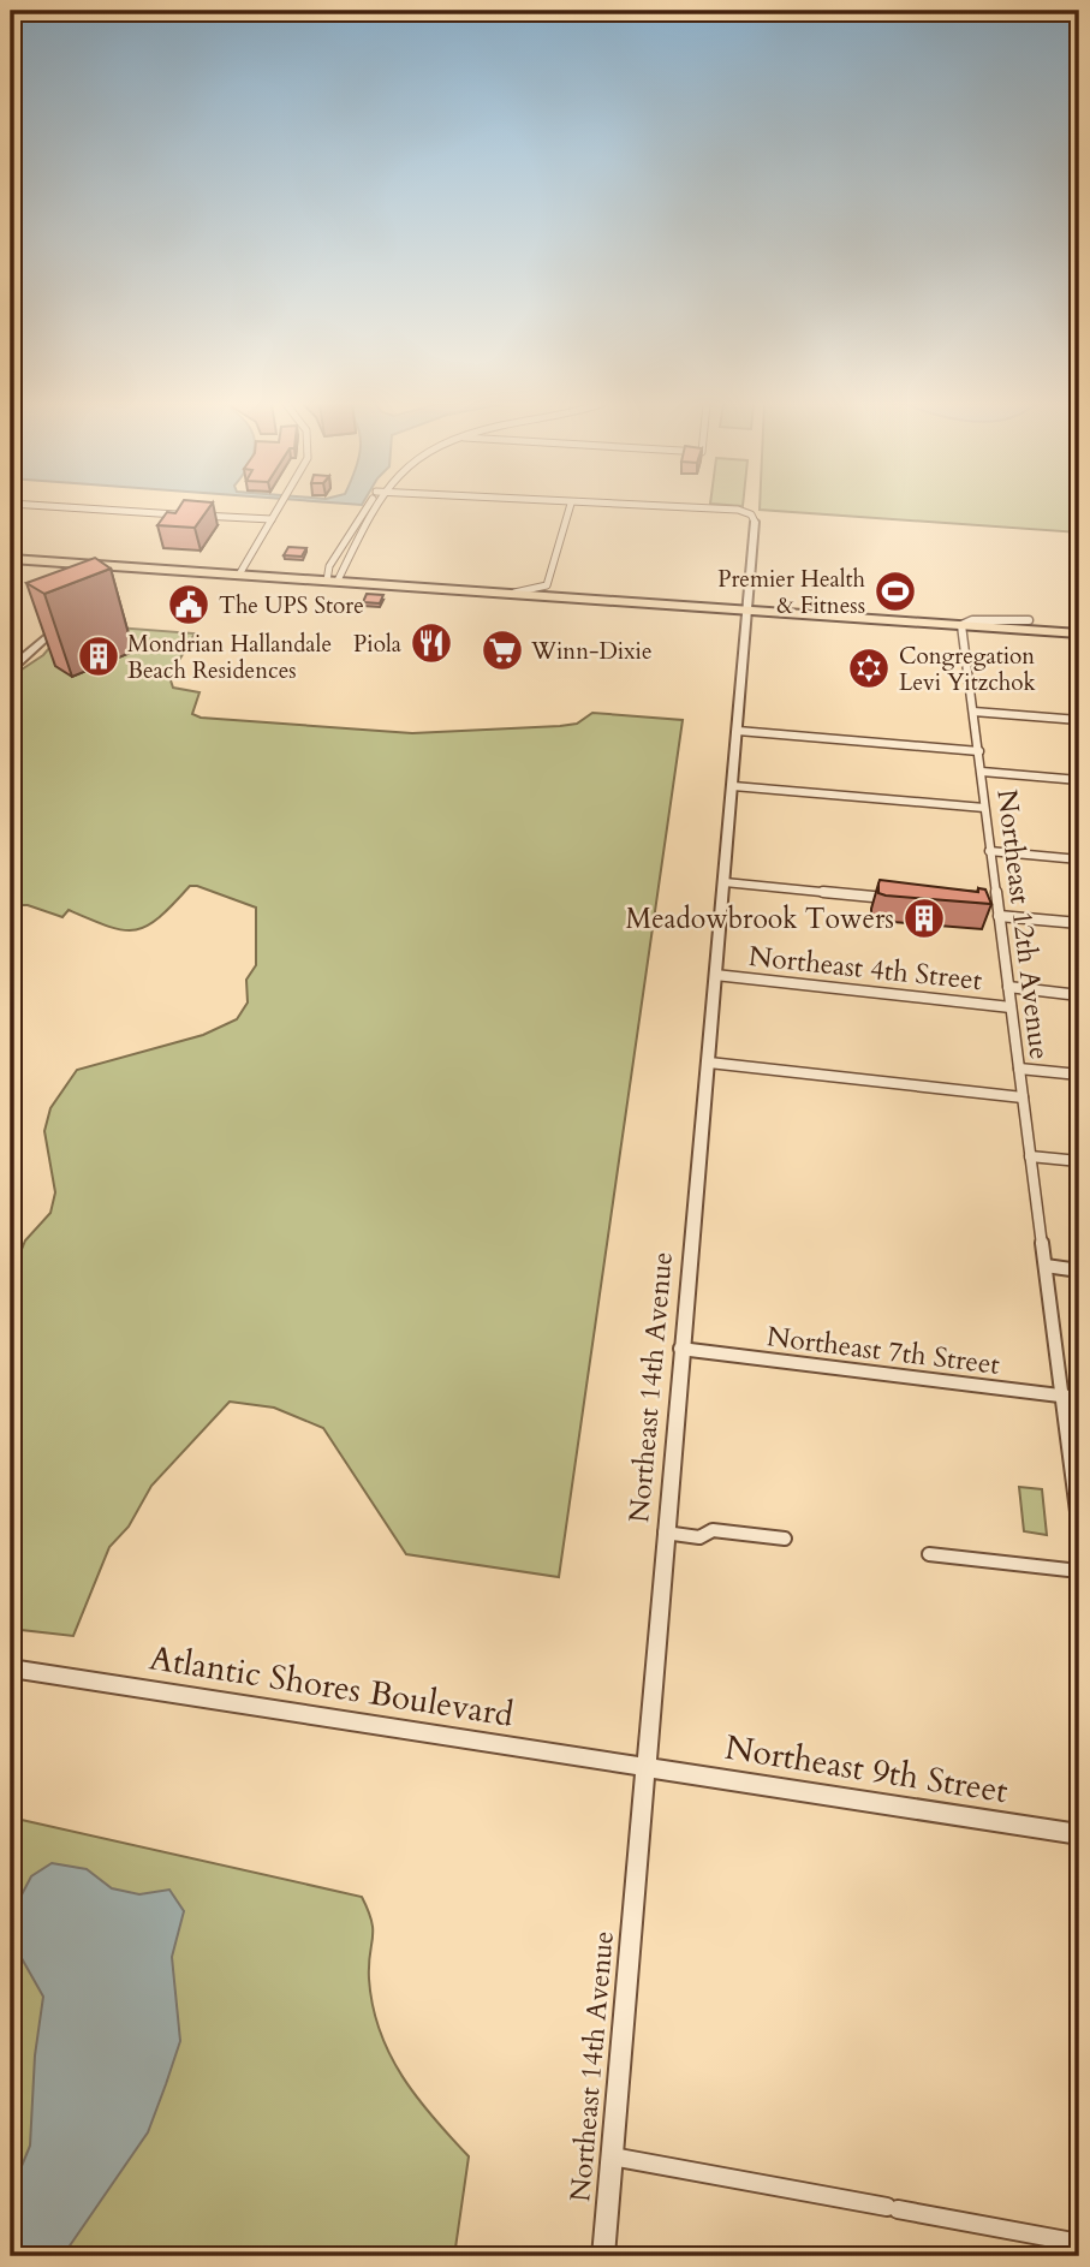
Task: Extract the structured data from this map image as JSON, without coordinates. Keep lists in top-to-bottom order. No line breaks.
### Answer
{"streets":{"street":["Northeast 12th Avenue","Northeast 4th Street","Northeast 7th Street","Northeast 14th Avenue","Atlantic Shores Boulevard","Northeast 9th Street"]},"crossings":[["Northeast 12th Avenue","Northeast 4th Street"],["Northeast 12th Avenue","Northeast 7th Street"],["Northeast 4th Street","Northeast 14th Avenue"],["Northeast 7th Street","Northeast 14th Avenue"],["Northeast 14th Avenue","Atlantic Shores Boulevard"],["Northeast 14th Avenue","Northeast 9th Street"],["Atlantic Shores Boulevard","Northeast 9th Street"]],"places":{"sports":["Premier Health & Fitness"],"public building":["The UPS Store"],"restaurant":["Piola"],"supermarket":["Winn-Dixie"],"building":["Mondrian Hallandale Beach Residences","Meadowbrook Towers"],"synagogue":["Congregation Levi Yitzchok"]}}
